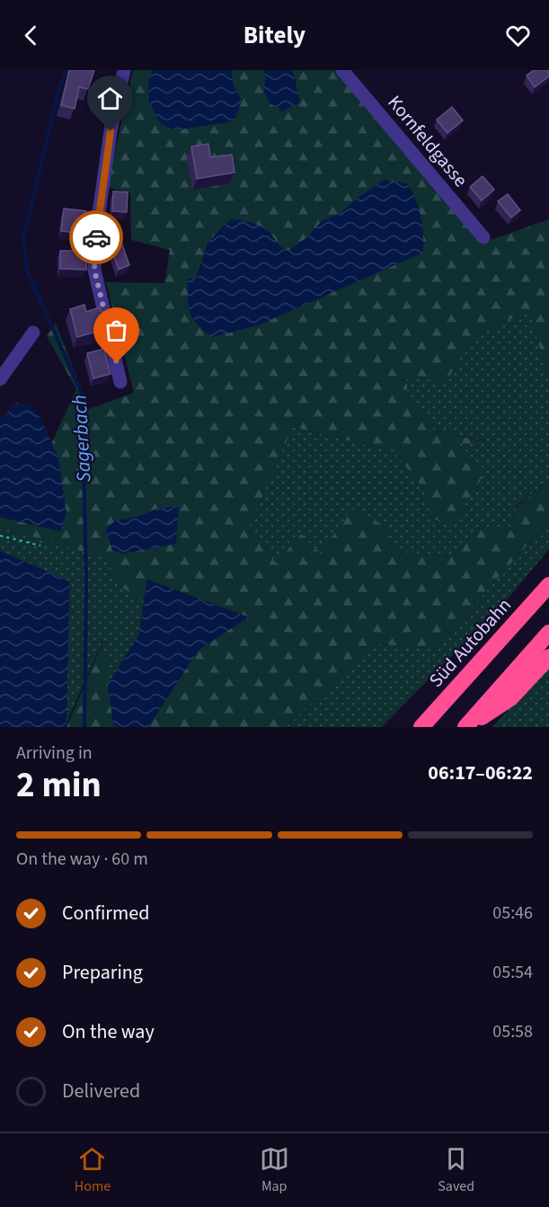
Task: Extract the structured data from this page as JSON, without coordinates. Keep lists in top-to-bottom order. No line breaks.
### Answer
{"streets":{"highway":["Süd Autobahn"],"street":["Kornfeldgasse"]},"water":["Sagerbach"],"page":{"header":"Bitely","heading":["2 min","Arriving in","06:17–06:22"],"bar":"On the way · 60 m","list":[["Confirmed","05:46"],["Preparing","05:54"],["On the way","05:58"],"Delivered"],"tabs":["Home","Map","Saved"]}}
